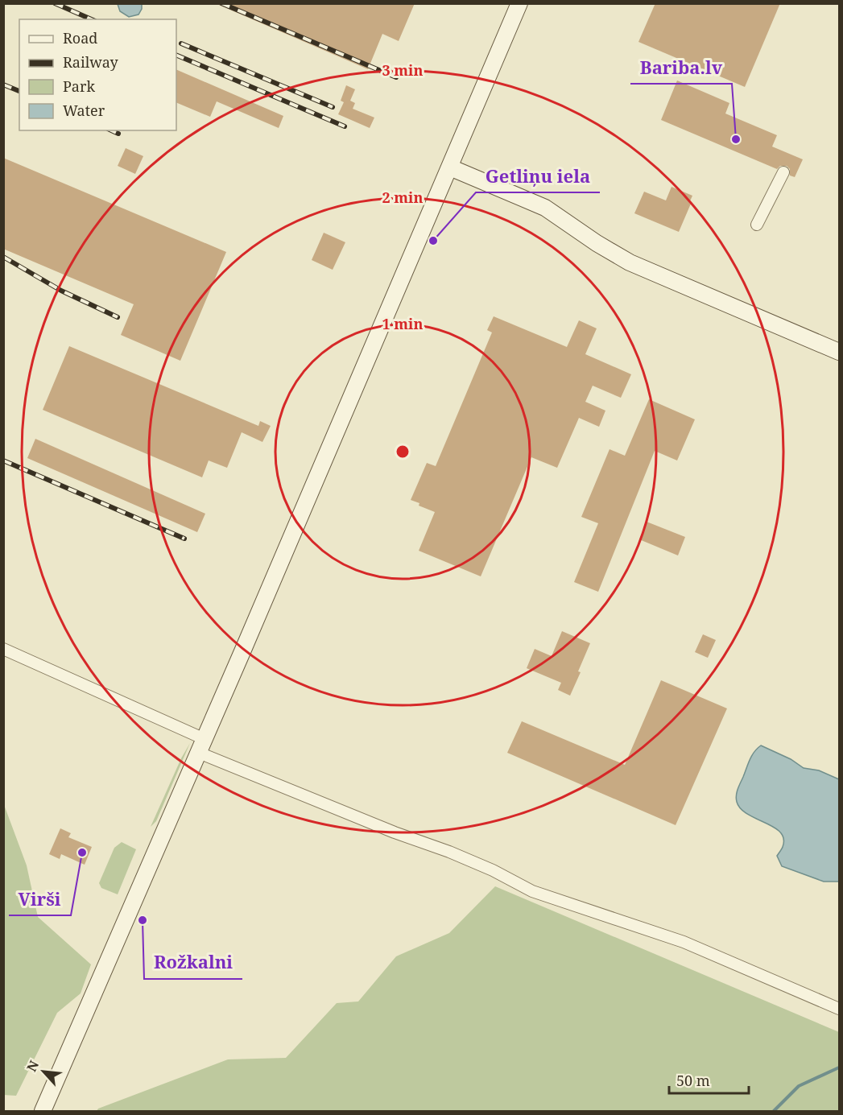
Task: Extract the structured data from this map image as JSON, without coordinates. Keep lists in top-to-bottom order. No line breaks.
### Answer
{"places":["Bariba.lv","Getliņu iela","Virši","Rožkalni"],"legend":["Road","Railway","Park","Water"],"scale_bar":"50 m","north":"top left","rings":["3 min","2 min","1 min"]}
